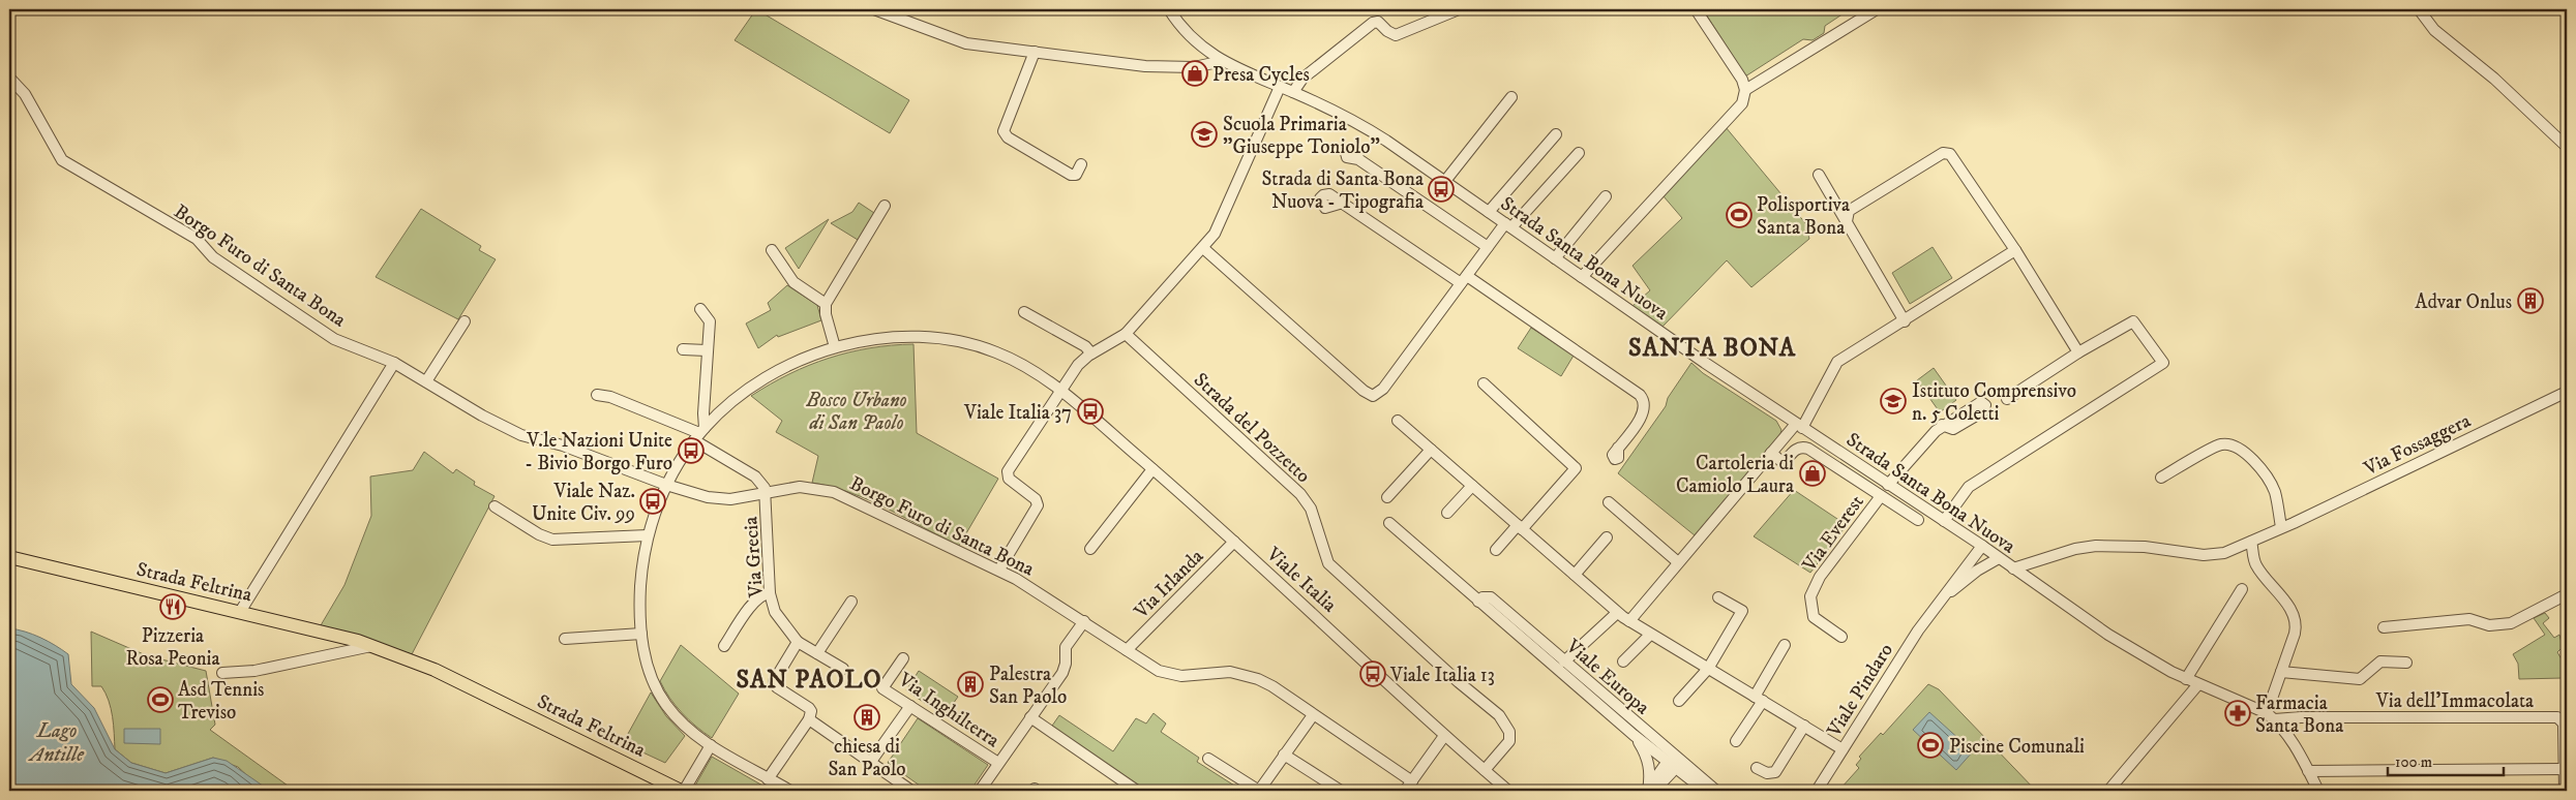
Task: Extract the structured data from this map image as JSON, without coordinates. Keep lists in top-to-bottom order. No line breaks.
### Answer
{"streets":{"main road":["Strada Feltrina"],"street":["Strada Santa Bona Nuova","Borgo Furo di Santa Bona","Strada del Pozzetto","Via Fossaggera","Via Everest","Via Grecia","Viale Italia","Via Irlanda","Viale Europa","Viale Pindaro","Via dell'Immacolata","Via Inghilterra"]},"crossings":[["Strada Santa Bona Nuova","Via Fossaggera"],["Strada Santa Bona Nuova","Viale Pindaro"],["Strada Santa Bona Nuova","Via dell'Immacolata"],["Borgo Furo di Santa Bona","Via Grecia"],["Borgo Furo di Santa Bona","Viale Italia"],["Borgo Furo di Santa Bona","Via Irlanda"],["Borgo Furo di Santa Bona","Via Inghilterra"],["Strada del Pozzetto","Viale Italia"],["Viale Italia","Via Irlanda"]],"districts":["SANTA BONA","SAN PAOLO"],"water":["Lago Antille"],"parks":["Bosco Urbano di San Paolo"],"places":{"shop":["Presa Cycles","Cartoleria di Camiolo Laura"],"school or university":["Scuola Primaria \"Giuseppe Toniolo\"","Istituto Comprensivo n. 5 Coletti"],"bus stop":["Strada di Santa Bona Nuova - Tipografia","Viale Italia 37","V.le Nazioni Unite - Bivio Borgo Furo","Viale Naz. Unite Civ. 99","Viale Italia 13"],"sports":["Polisportiva Santa Bona","Asd Tennis Treviso","Piscine Comunali"],"building":["Advar Onlus","Palestra San Paolo","chiesa di San Paolo"],"restaurant":["Pizzeria Rosa Peonia"],"pharmacy":["Farmacia Santa Bona"]},"scale_bar":"100 m"}
